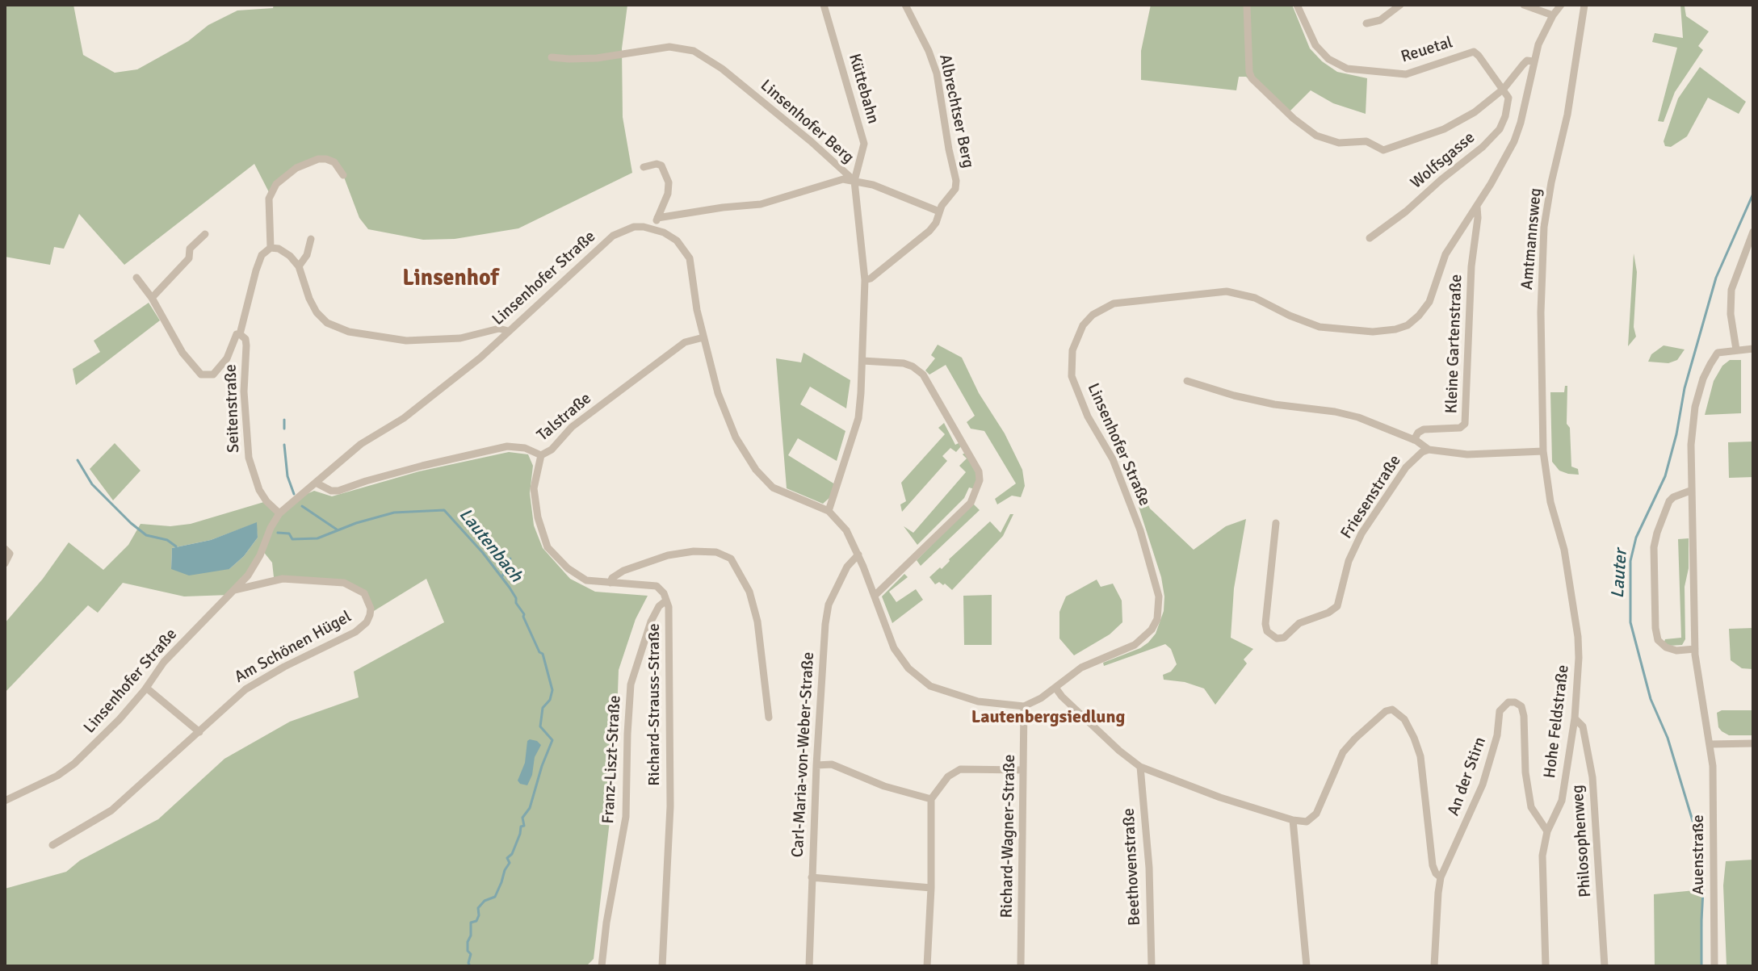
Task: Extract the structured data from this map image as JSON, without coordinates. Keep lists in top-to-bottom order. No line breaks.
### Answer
{"streets":{"street":["Reuetal","Küttebahn","Albrechtser Berg","Linsenhofer Berg","Wolfsgasse","Amtmannsweg","Linsenhofer Straße","Kleine Gartenstraße","Seitenstraße","Talstraße","Friesenstraße","Am Schönen Hügel","Richard-Strauss-Straße","Hohe Feldstraße","Carl-Maria-von-Weber-Straße","Franz-Liszt-Straße","An der Stirn","Richard-Wagner-Straße","Philosophenweg","Auenstraße","Beethovenstraße"]},"crossings":[["Reuetal","Wolfsgasse"],["Küttebahn","Linsenhofer Berg"],["Amtmannsweg","Hohe Feldstraße"],["Linsenhofer Straße","Kleine Gartenstraße"],["Linsenhofer Straße","Seitenstraße"],["Linsenhofer Straße","Talstraße"],["Linsenhofer Straße","Am Schönen Hügel"],["Linsenhofer Straße","Richard-Wagner-Straße"],["Talstraße","Richard-Strauss-Straße"],["Richard-Strauss-Straße","Franz-Liszt-Straße"],["Hohe Feldstraße","An der Stirn"],["Hohe Feldstraße","Philosophenweg"]],"districts":["Linsenhof","Lautenbergsiedlung"],"water":["Lautenbach","Lauter"]}
